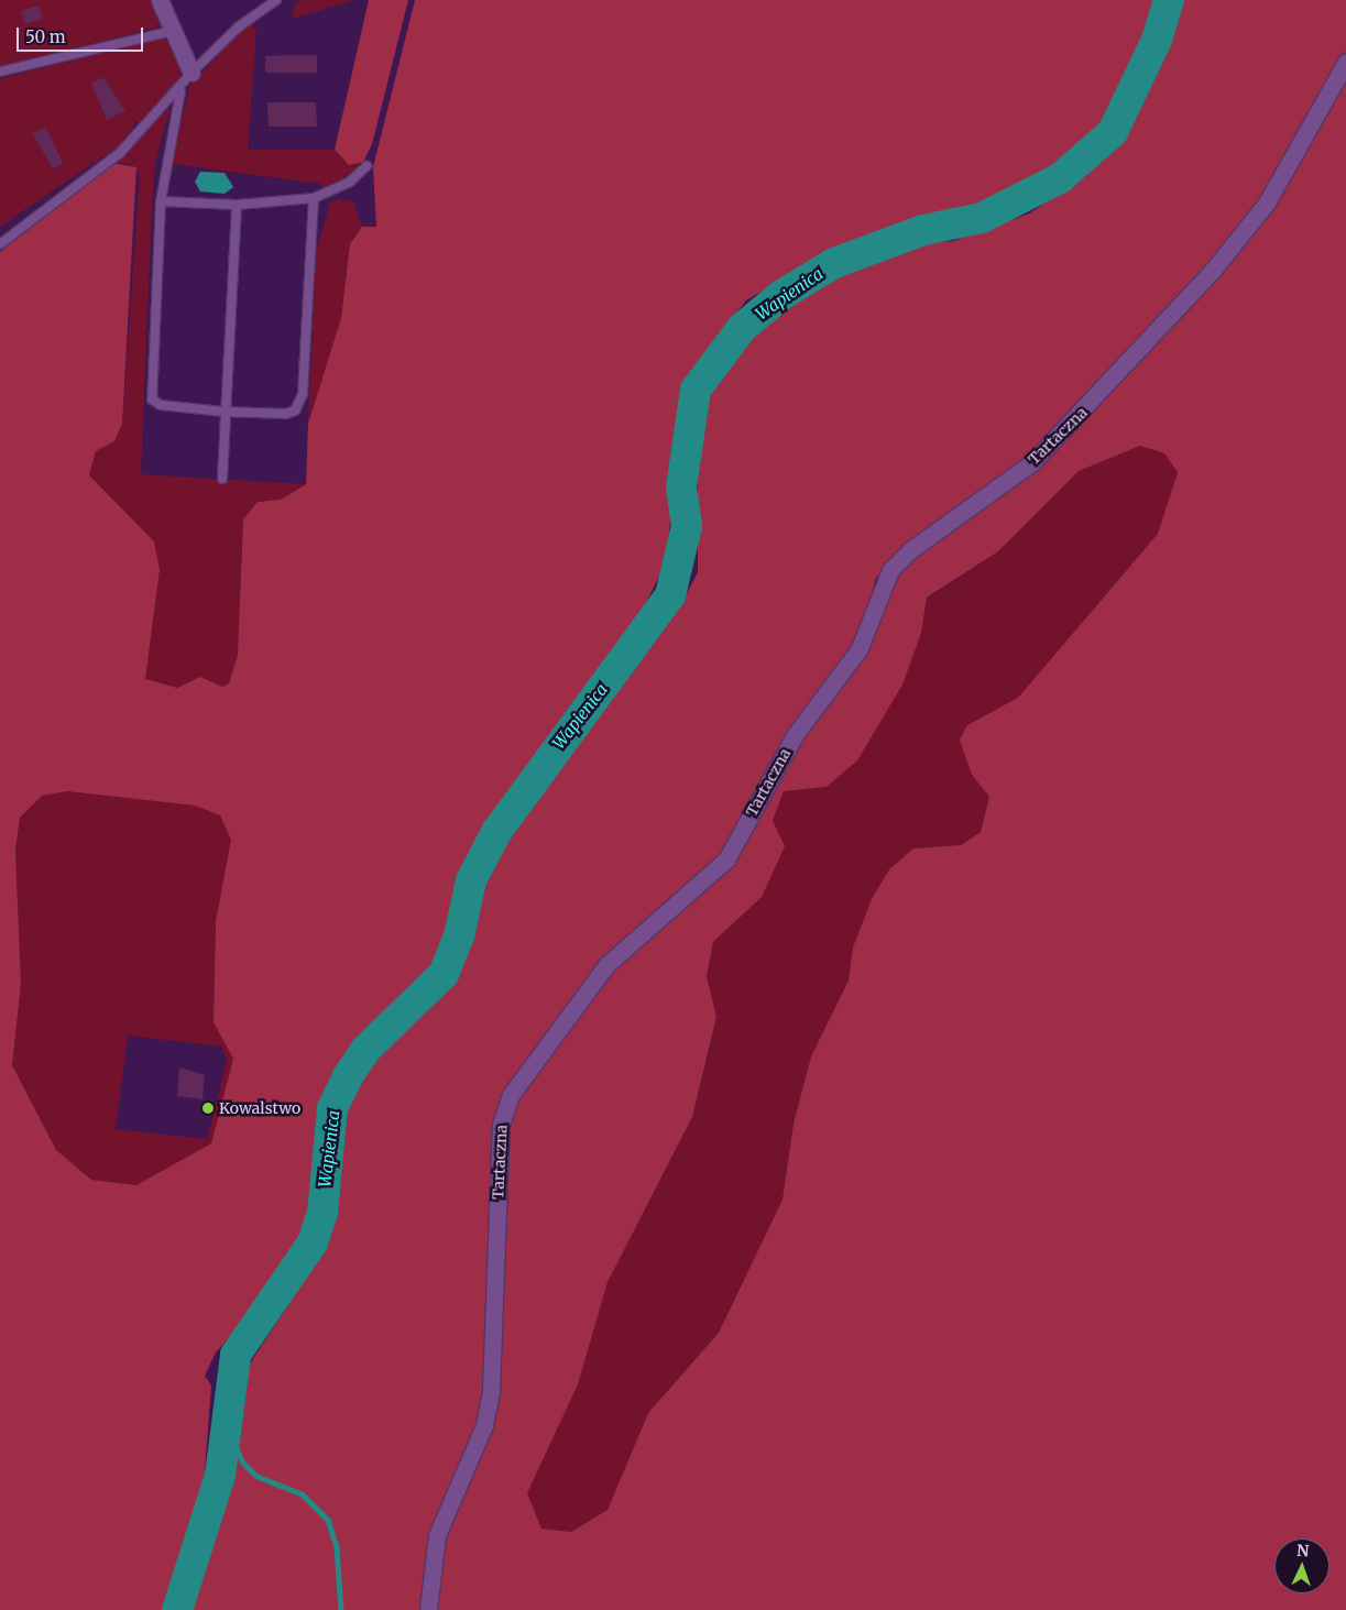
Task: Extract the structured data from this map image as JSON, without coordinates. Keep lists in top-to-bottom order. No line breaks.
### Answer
{"streets":{"street":["Tartaczna"]},"water":["Wapienica"],"places":["Kowalstwo"],"scale_bar":"50 m","north":"top"}
